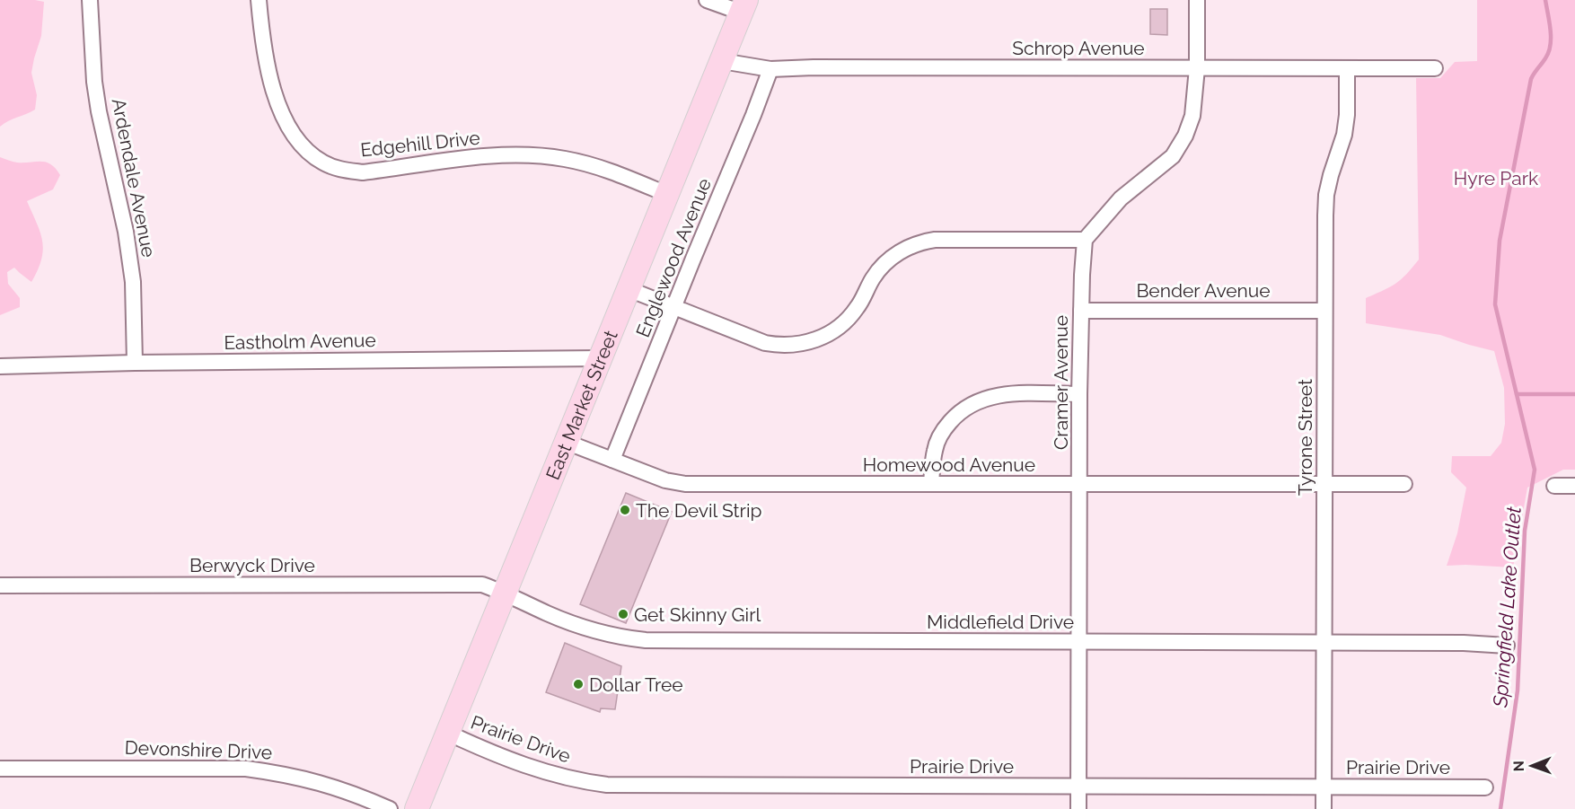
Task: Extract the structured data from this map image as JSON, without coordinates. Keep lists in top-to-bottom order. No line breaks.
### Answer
{"streets":{"main road":["East Market Street"],"street":["Schrop Avenue","Edgehill Drive","Ardendale Avenue","Englewood Avenue","Bender Avenue","Eastholm Avenue","Cramer Avenue","Tyrone Street","Homewood Avenue","Berwyck Drive","Middlefield Drive","Prairie Drive","Devonshire Drive"]},"crossings":[["Schrop Avenue","Englewood Avenue"],["Schrop Avenue","East Market Street"],["Schrop Avenue","Tyrone Street"],["Edgehill Drive","East Market Street"],["Ardendale Avenue","Eastholm Avenue"],["Englewood Avenue","Homewood Avenue"],["Bender Avenue","Cramer Avenue"],["Bender Avenue","Tyrone Street"],["Eastholm Avenue","East Market Street"],["Cramer Avenue","Homewood Avenue"],["Cramer Avenue","Middlefield Drive"],["Cramer Avenue","Prairie Drive"],["East Market Street","Homewood Avenue"],["East Market Street","Berwyck Drive"],["East Market Street","Middlefield Drive"],["East Market Street","Prairie Drive"],["Tyrone Street","Homewood Avenue"],["Tyrone Street","Middlefield Drive"],["Tyrone Street","Prairie Drive"],["Berwyck Drive","Middlefield Drive"]],"water":["Springfield Lake Outlet"],"parks":["Hyre Park"],"places":["The Devil Strip","Get Skinny Girl","Dollar Tree"],"north":"left"}
